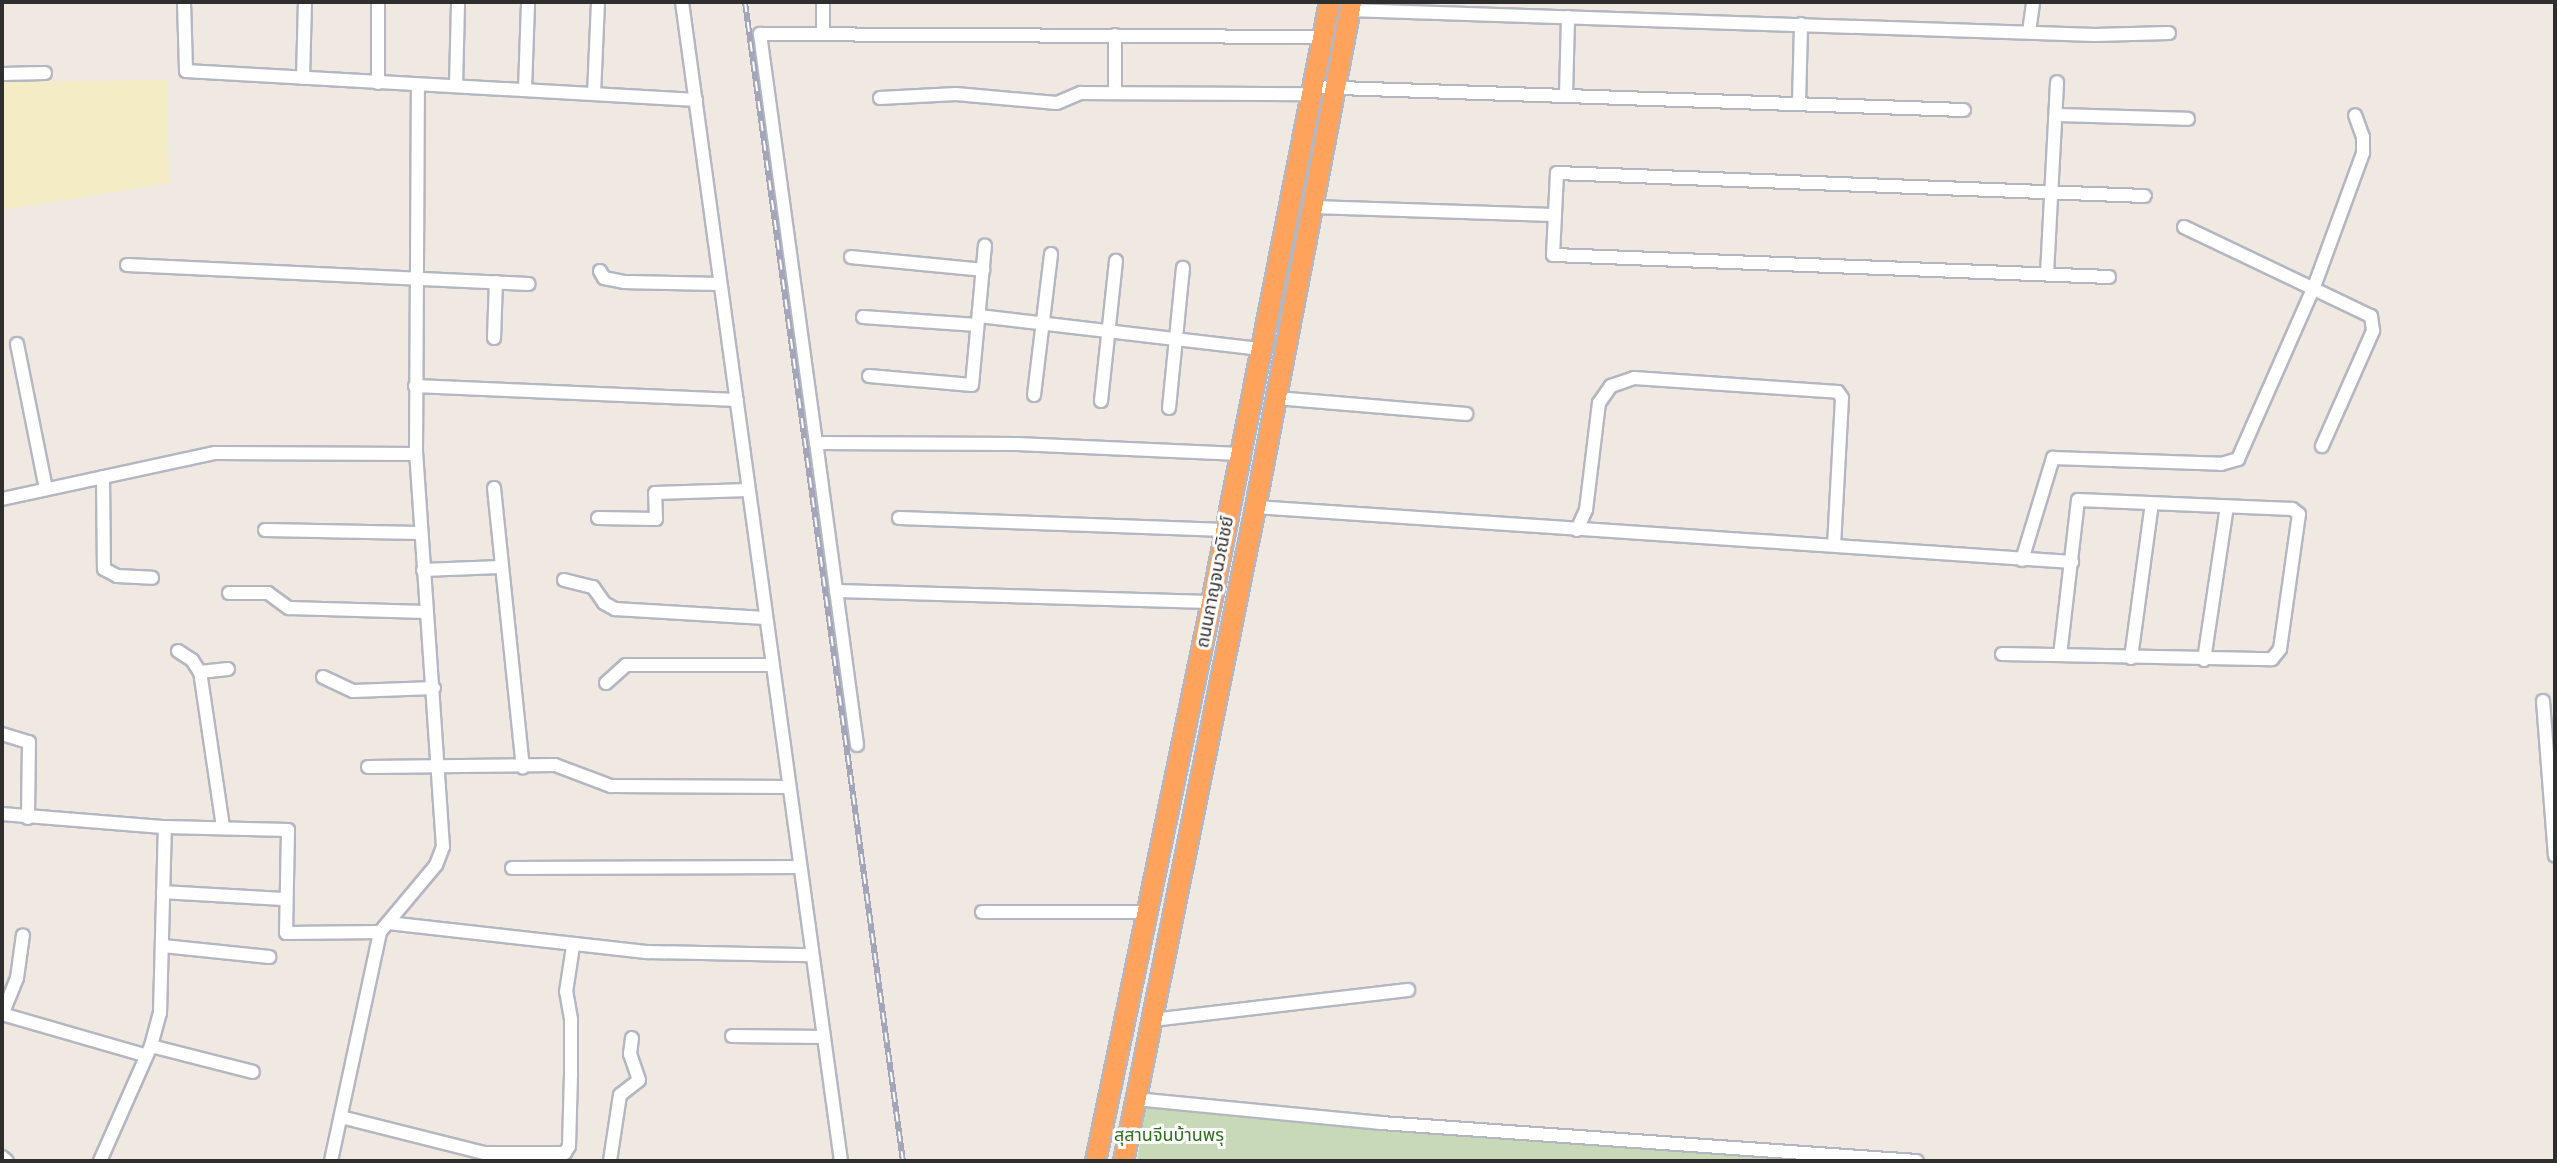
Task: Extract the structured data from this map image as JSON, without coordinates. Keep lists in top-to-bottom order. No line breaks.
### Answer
{"streets":{"highway":["ถนนกาญจนวณิชย์"]},"parks":["สุสานจีนบ้านพรุ"]}
